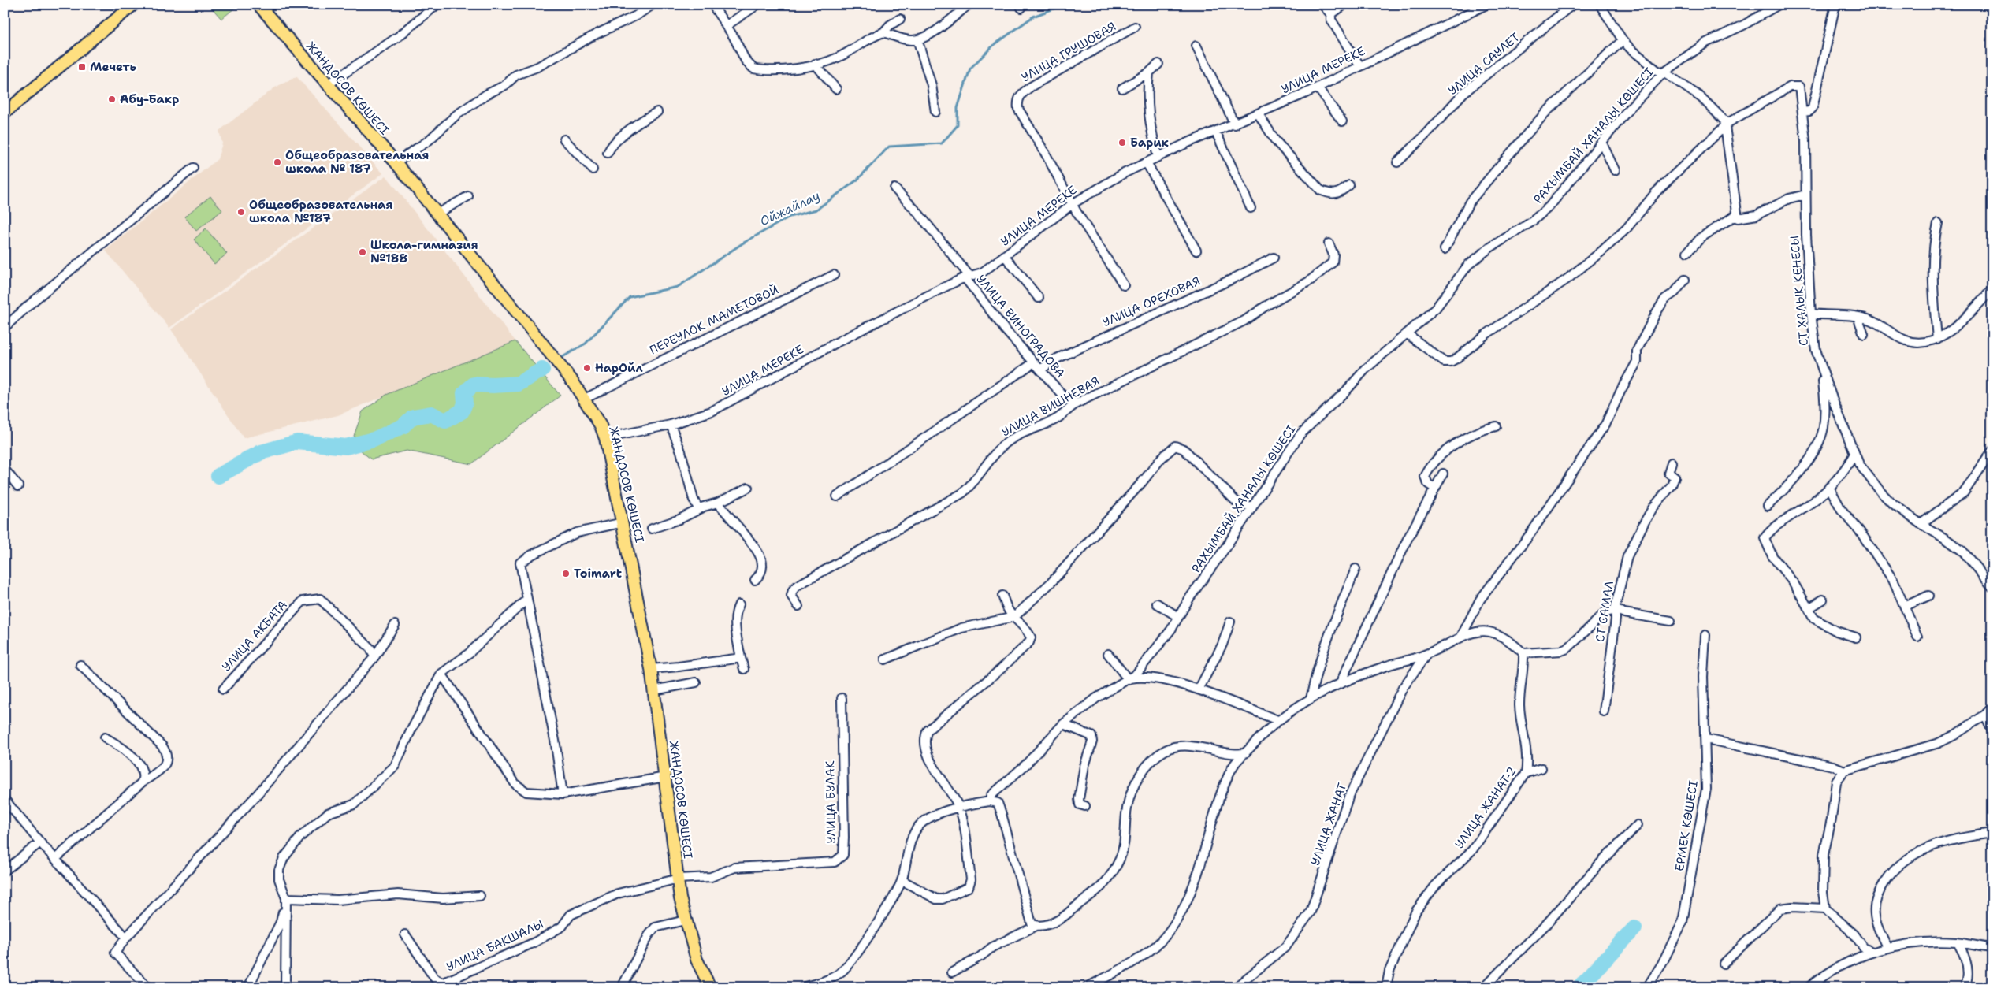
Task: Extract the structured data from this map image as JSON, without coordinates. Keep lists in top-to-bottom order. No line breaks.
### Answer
{"streets":{"main road":["ЖАНДОСОВ КӨШЕСІ"],"street":["УЛИЦА ГРУШОВАЯ","УЛИЦА САУЛЕТ","УЛИЦА МЕРЕКЕ","РАХЫМБАЙ ХАНАЛЫ КӨШЕСІ","СТ ХАЛЫК КЕНЕСЫ","УЛИЦА ОРЕХОВАЯ","ПЕРЕУЛОК МАМЕТОВОЙ","УЛИЦА ВИНОГРАДОВА","УЛИЦА ВИШНЕВАЯ","СТ САМАЛ","УЛИЦА АКБАТА","УЛИЦА БУЛАК","УЛИЦА ЖАНАТ-2","УЛИЦА ЖАНАТ","ЕРМЕК КӨШЕСІ","УЛИЦА БАКШАЛЫ"]},"crossings":[["УЛИЦА ГРУШОВАЯ","УЛИЦА МЕРЕКЕ"],["УЛИЦА МЕРЕКЕ","ЖАНДОСОВ КӨШЕСІ"],["УЛИЦА МЕРЕКЕ","УЛИЦА ВИНОГРАДОВА"],["ЖАНДОСОВ КӨШЕСІ","ПЕРЕУЛОК МАМЕТОВОЙ"],["ЖАНДОСОВ КӨШЕСІ","УЛИЦА БУЛАК"],["ЖАНДОСОВ КӨШЕСІ","УЛИЦА БАКШАЛЫ"],["УЛИЦА ОРЕХОВАЯ","УЛИЦА ВИНОГРАДОВА"],["УЛИЦА ВИНОГРАДОВА","УЛИЦА ВИШНЕВАЯ"],["УЛИЦА БУЛАК","УЛИЦА БАКШАЛЫ"]],"water":["Ойжайлау"],"places":{"transit":["Мечеть"],"other":["Абу-Бакр","Барик","Общеобразовательная школа № 187","Общеобразовательная школа №187","Школа-гимназия №188","НарОйл","Toimart"]}}
